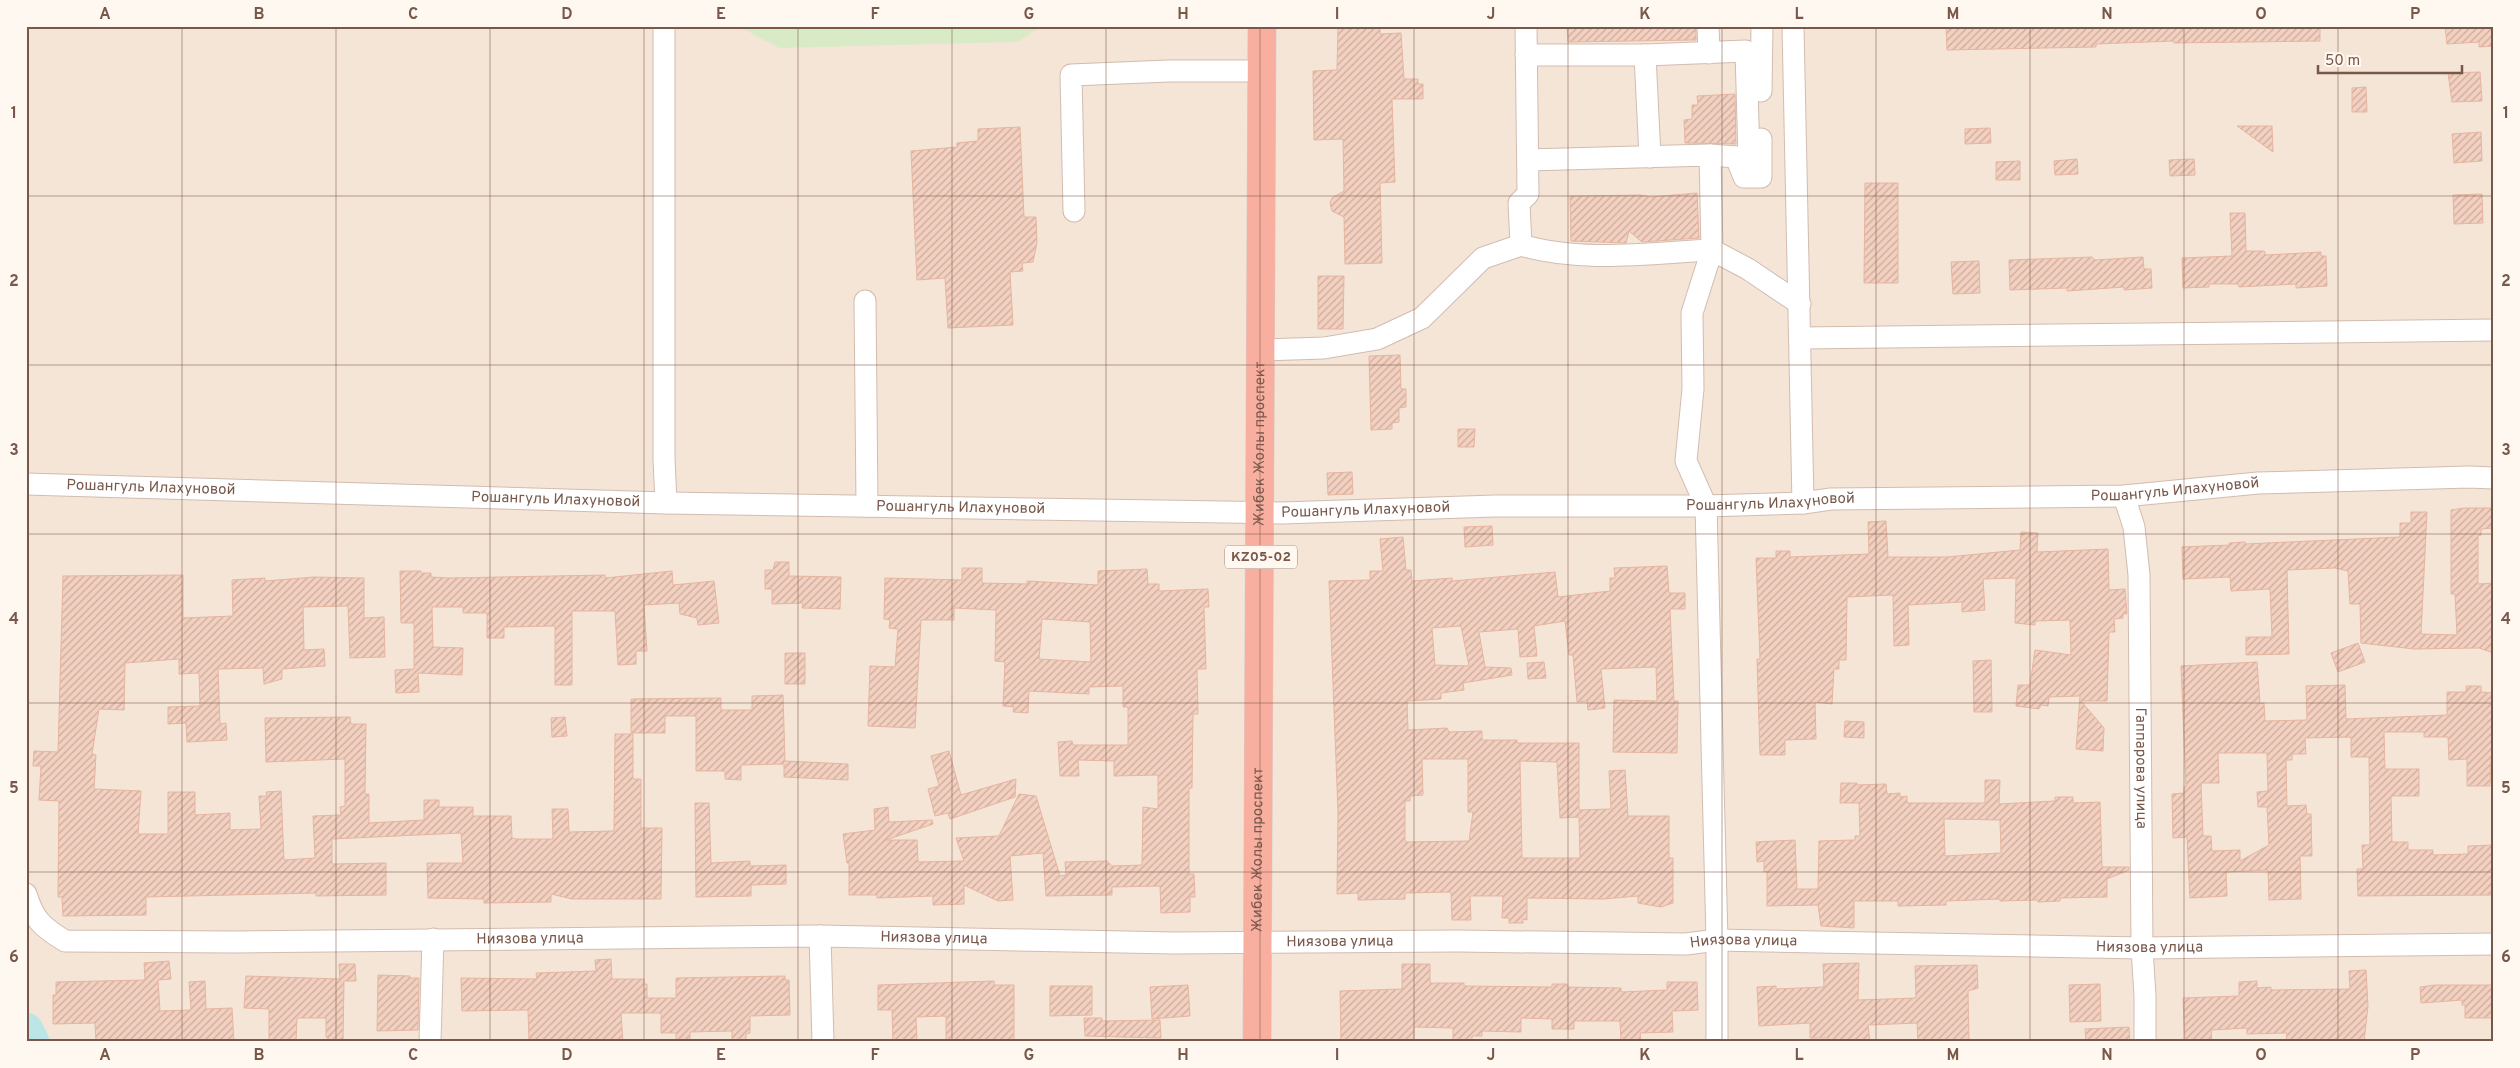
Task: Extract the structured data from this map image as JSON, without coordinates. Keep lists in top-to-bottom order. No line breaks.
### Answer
{"streets":{"highway":["Жибек Жолы проспект","KZ05-02"],"street":["Рошангуль Илахуновой","Гаппарова улица","Ниязова улица"]},"crossings":[["Жибек Жолы проспект","Рошангуль Илахуновой"],["Жибек Жолы проспект","Ниязова улица"],["Рошангуль Илахуновой","Гаппарова улица"],["Гаппарова улица","Ниязова улица"]],"scale_bar":"50 m","grid":{"columns":["A","B","C","D","E","F","G","H","I","J","K","L","M","N","O","P"],"rows":["1","2","3","4","5","6"]}}
